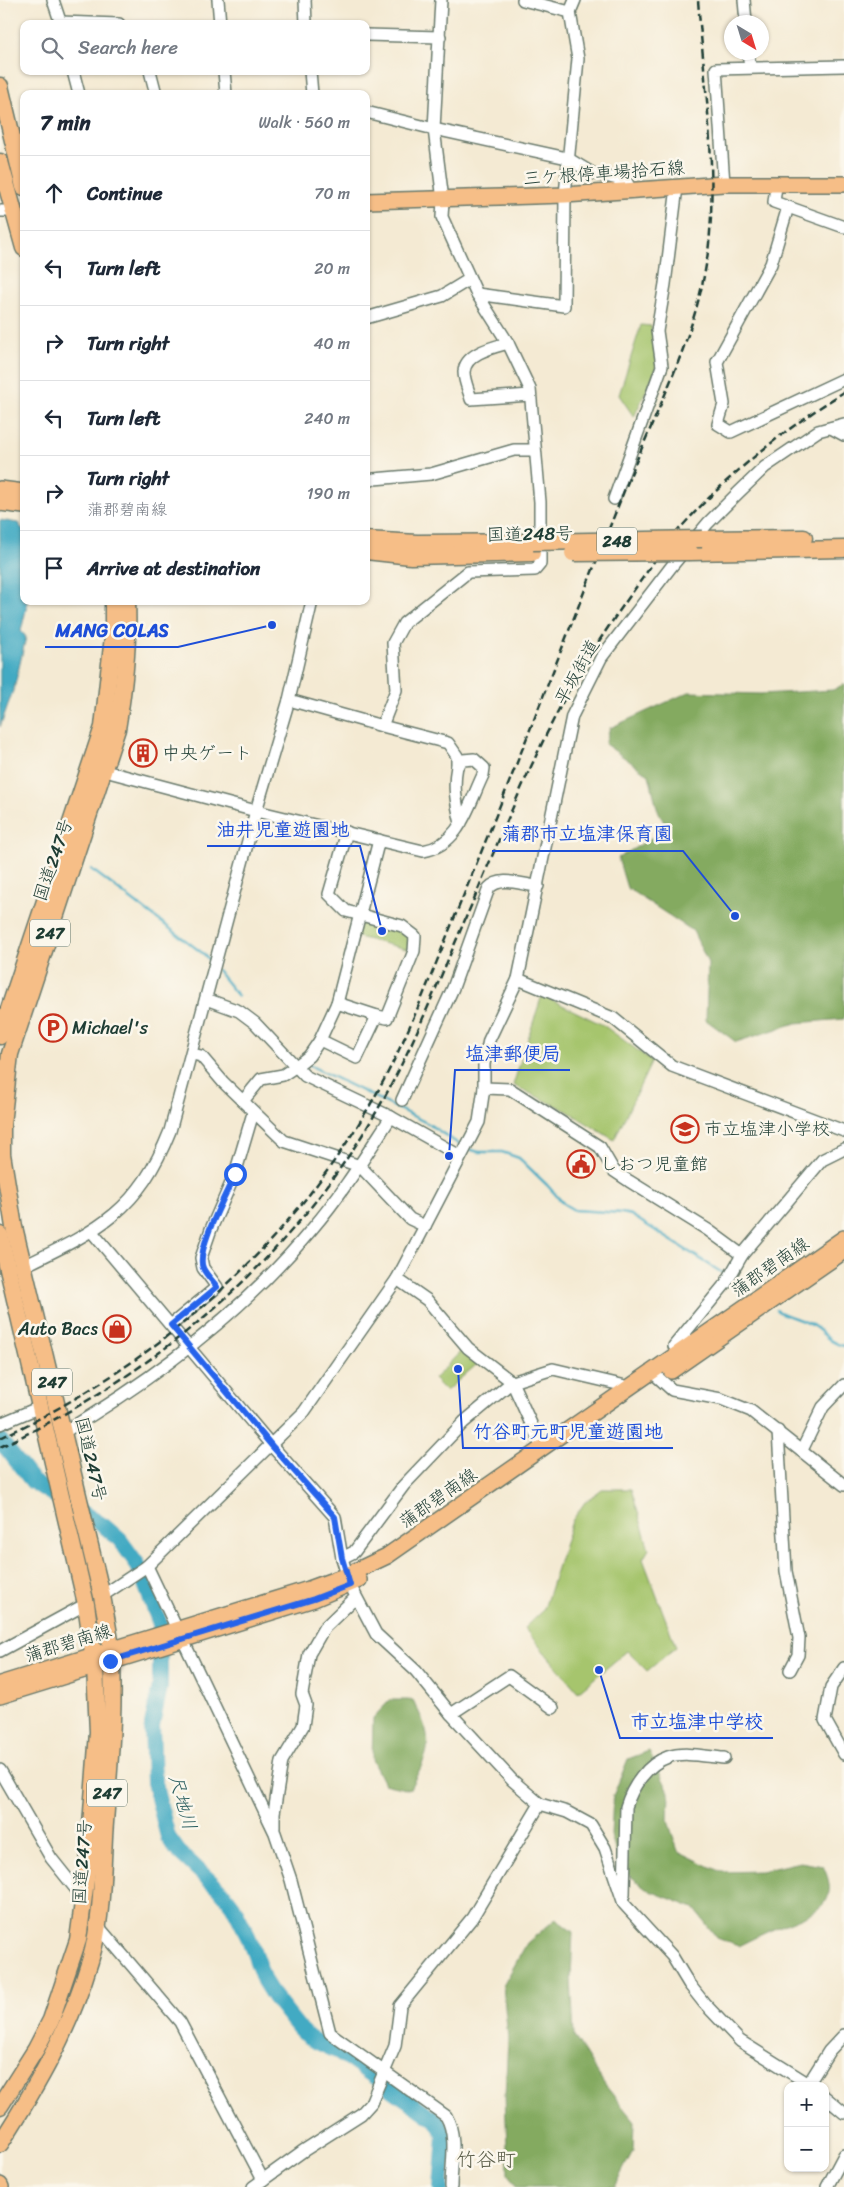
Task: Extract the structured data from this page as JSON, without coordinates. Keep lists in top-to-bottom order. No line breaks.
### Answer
{"streets":{"highway":["国道248号","248","国道247号","247"],"main road":["三ケ根停車場拾石線","蒲郡碧南線"],"street":["平坂街道"]},"crossings":[["平坂街道","国道247号"],["国道247号","247"],["国道247号","蒲郡碧南線"]],"districts":["竹谷町"],"water":["尺地川"],"places":{"other":["MANG COLAS","蒲郡市立塩津保育園","油井児童遊園地","塩津郵便局","竹谷町元町児童遊園地","市立塩津中学校"],"building":["中央ゲート"],"parking":["Michael's"],"school or university":["市立塩津小学校"],"public building":["しおつ児童館"],"shop":["Auto Bacs"]},"north":"bottom right","page":{"search":"Search here","heading":["7 min","Walk · 560 m"],"list":[["Continue","70 m"],["Turn left","20 m"],["Turn right","40 m"],["Turn left","240 m"],["Turn right","蒲郡碧南線","190 m"],"Arrive at destination"],"map_buttons":["+","−"]}}
